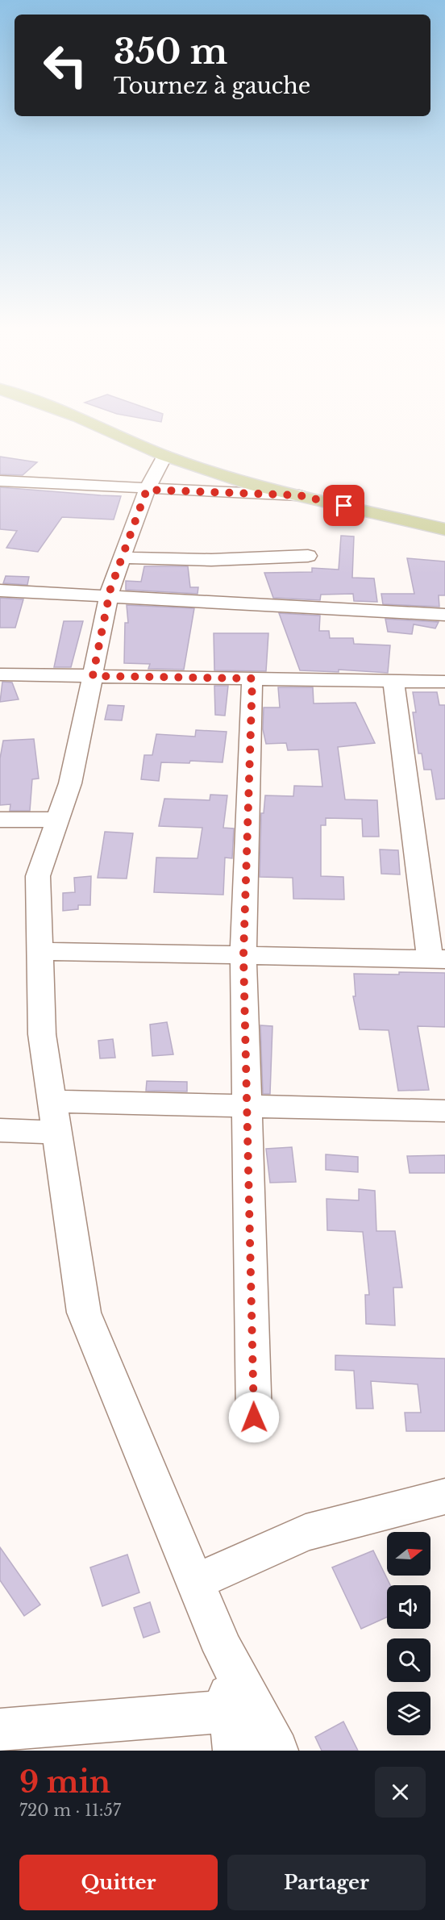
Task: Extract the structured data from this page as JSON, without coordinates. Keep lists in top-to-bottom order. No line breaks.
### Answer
{"north":"right","page":{"turn":["350 m","Tournez à gauche"],"heading":["9 min","720 m · 11:57"],"buttons":["Quitter","Partager"]}}
